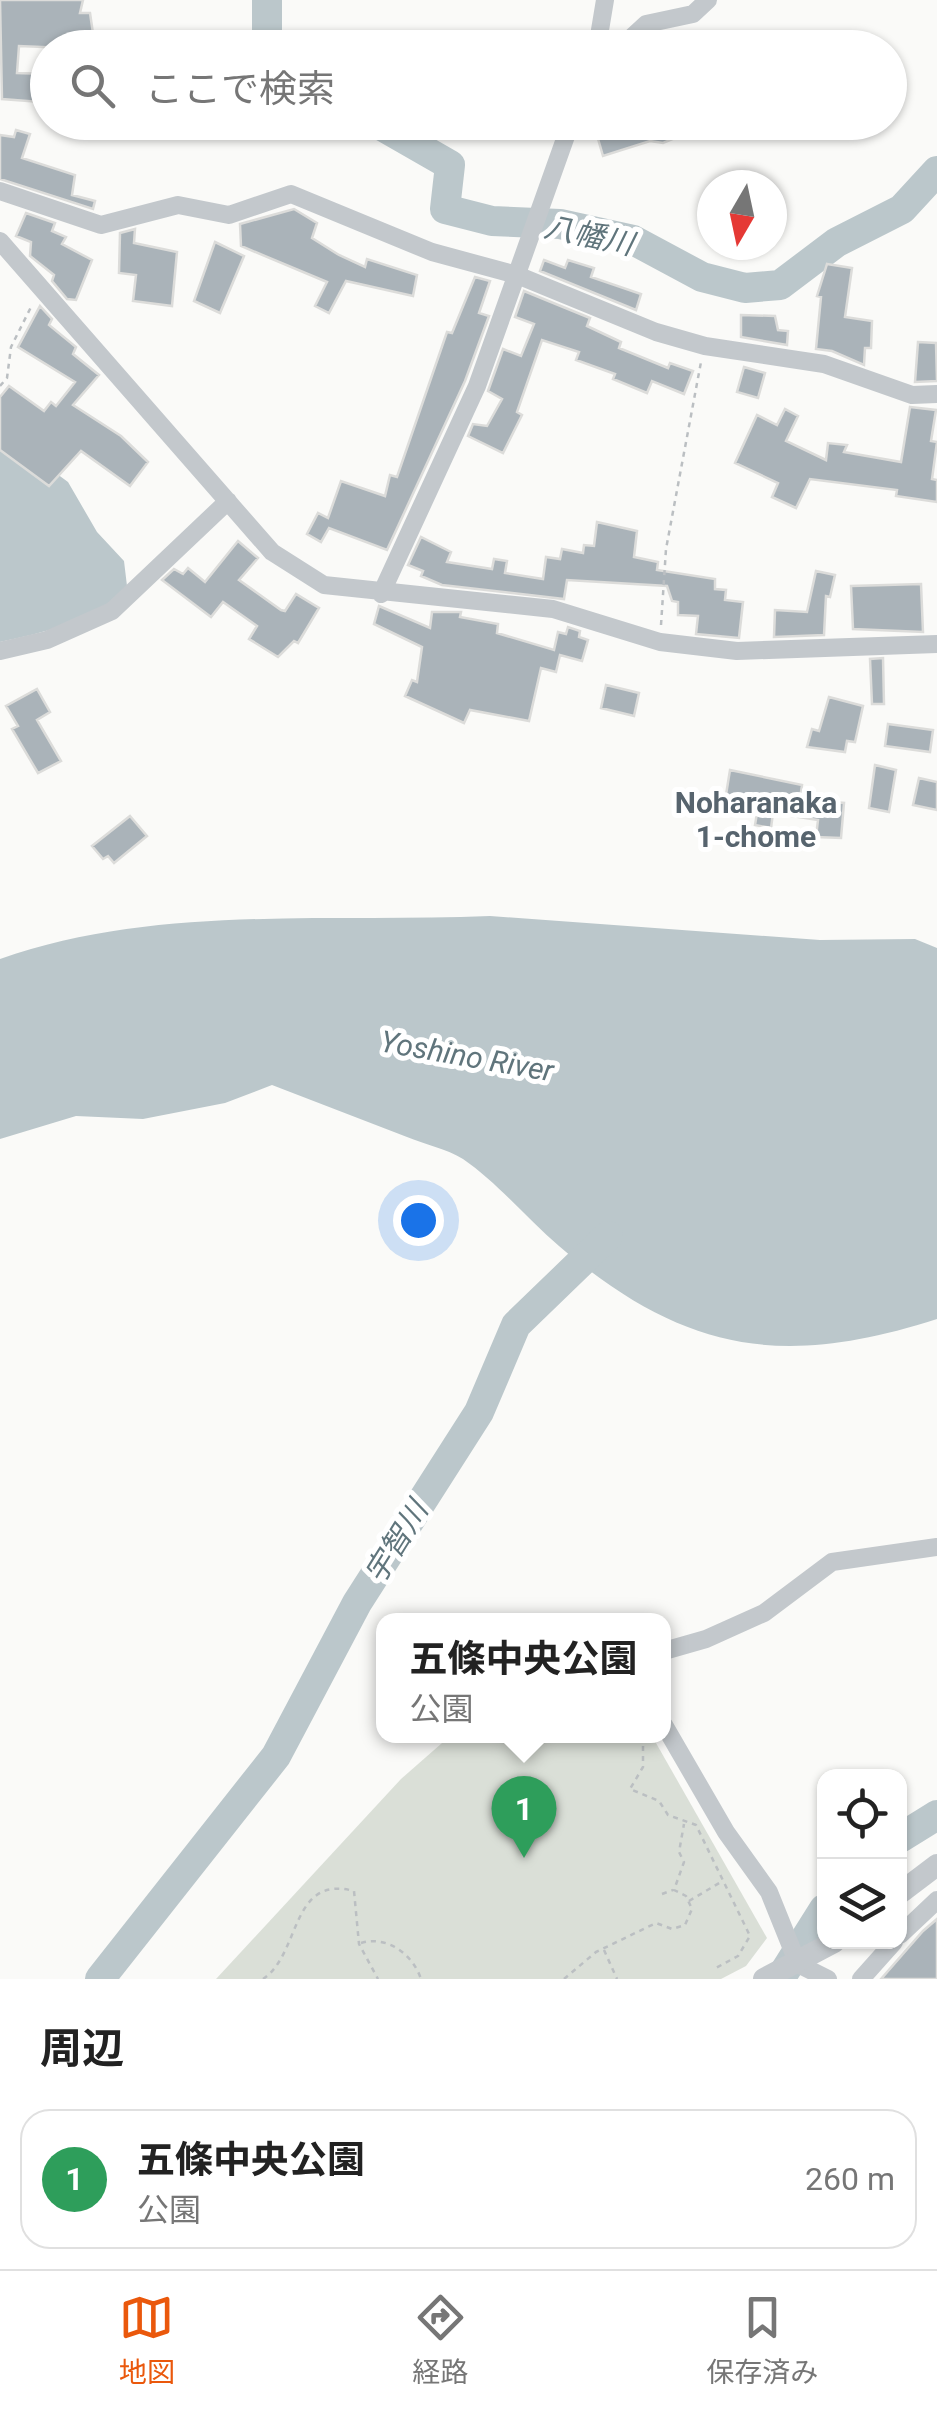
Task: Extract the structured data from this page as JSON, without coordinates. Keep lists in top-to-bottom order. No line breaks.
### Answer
{"districts":["Noharanaka 1-chome"],"water":["八幡川","Yoshino River","宇智川"],"north":"bottom","page":{"search":"ここで検索","popup":["五條中央公園","公園"],"pins":"1","heading":"周辺","list":[{"mark":"1","name":"五條中央公園","note":"公園","value":"260 m"}],"nav":["地図","経路","保存済み"]}}
